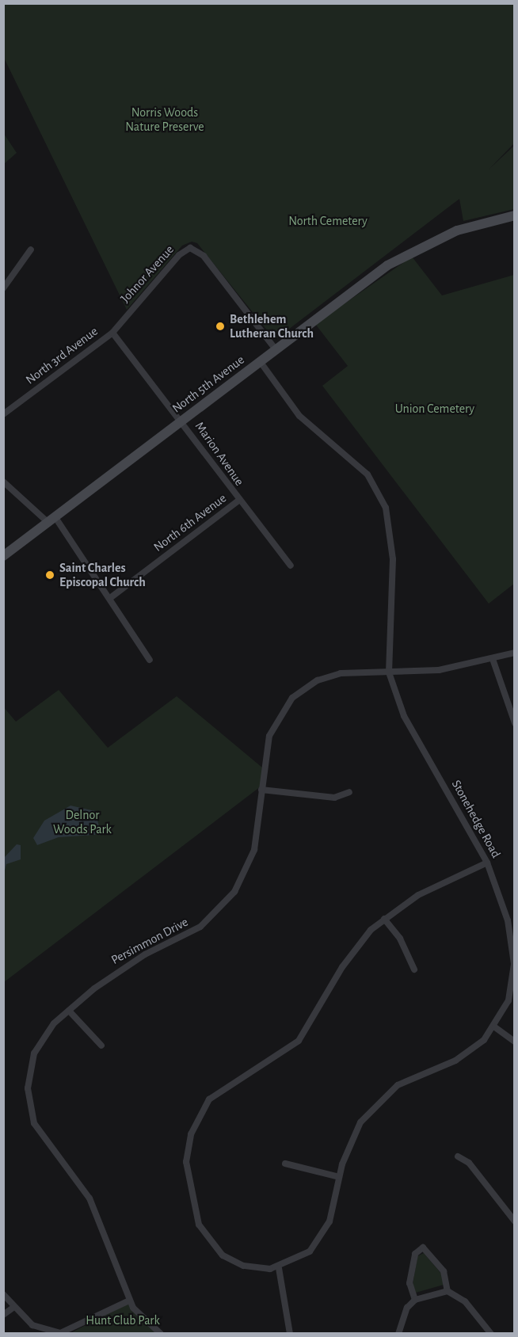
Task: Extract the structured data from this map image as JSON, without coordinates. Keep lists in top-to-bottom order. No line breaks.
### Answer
{"streets":{"main road":["North 5th Avenue"],"street":["Johnor Avenue","North 3rd Avenue","Marion Avenue","North 6th Avenue","Stonehedge Road","Persimmon Drive"]},"crossings":[["Johnor Avenue","North 3rd Avenue"],["Johnor Avenue","North 5th Avenue"],["Johnor Avenue","Marion Avenue"],["North 3rd Avenue","Marion Avenue"],["North 5th Avenue","Marion Avenue"],["North 5th Avenue","Stonehedge Road"],["Marion Avenue","North 6th Avenue"],["Stonehedge Road","Persimmon Drive"]],"parks":["Norris Woods Nature Preserve","North Cemetery","Union Cemetery","Delnor Woods Park","Hunt Club Park"],"places":["Bethlehem Lutheran Church","Saint Charles Episcopal Church"]}
